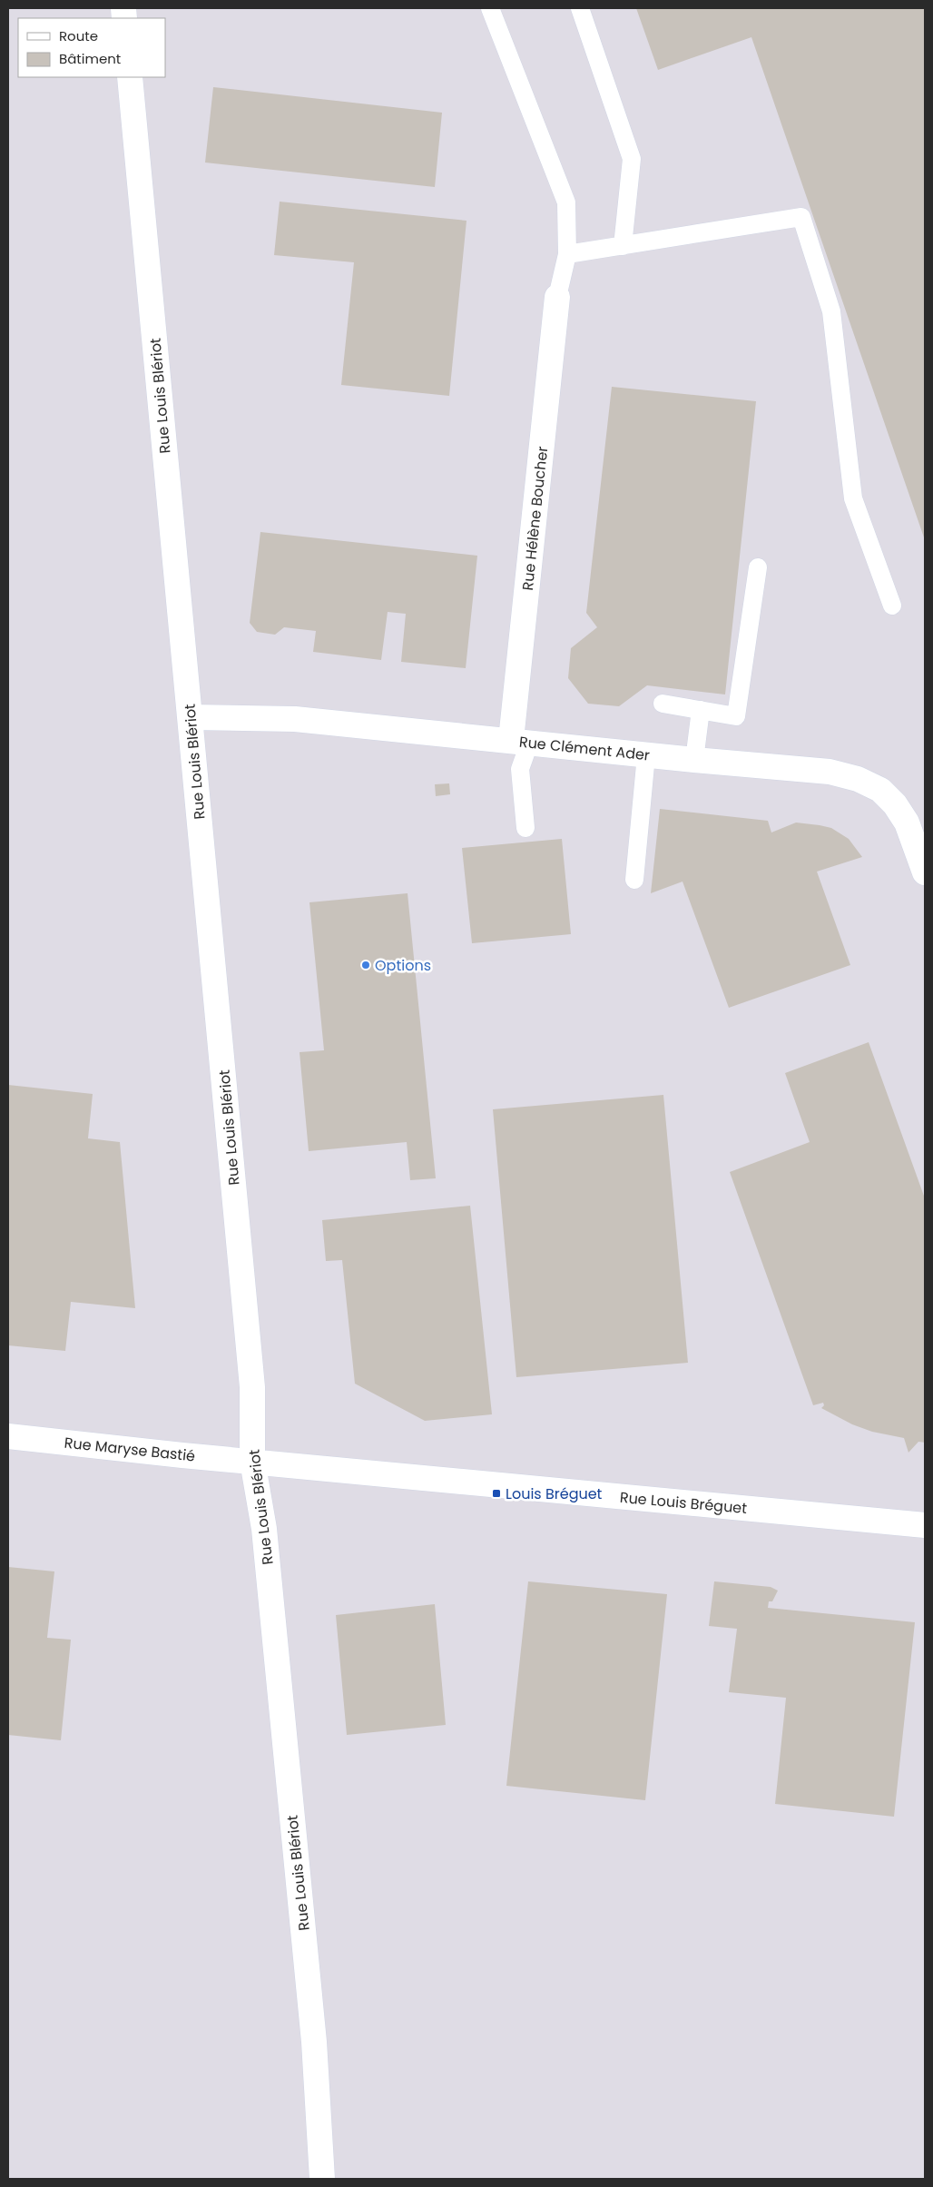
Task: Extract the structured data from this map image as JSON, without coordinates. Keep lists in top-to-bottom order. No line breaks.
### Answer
{"streets":{"street":["Rue Louis Blériot","Rue Hélène Boucher","Rue Clément Ader","Rue Maryse Bastié","Rue Louis Bréguet"]},"crossings":[["Rue Louis Blériot","Rue Clément Ader"],["Rue Louis Blériot","Rue Maryse Bastié"],["Rue Louis Blériot","Rue Louis Bréguet"],["Rue Hélène Boucher","Rue Clément Ader"],["Rue Maryse Bastié","Rue Louis Bréguet"]],"places":{"other":["Options"],"transit":["Louis Bréguet"]},"legend":["Route","Bâtiment"]}
